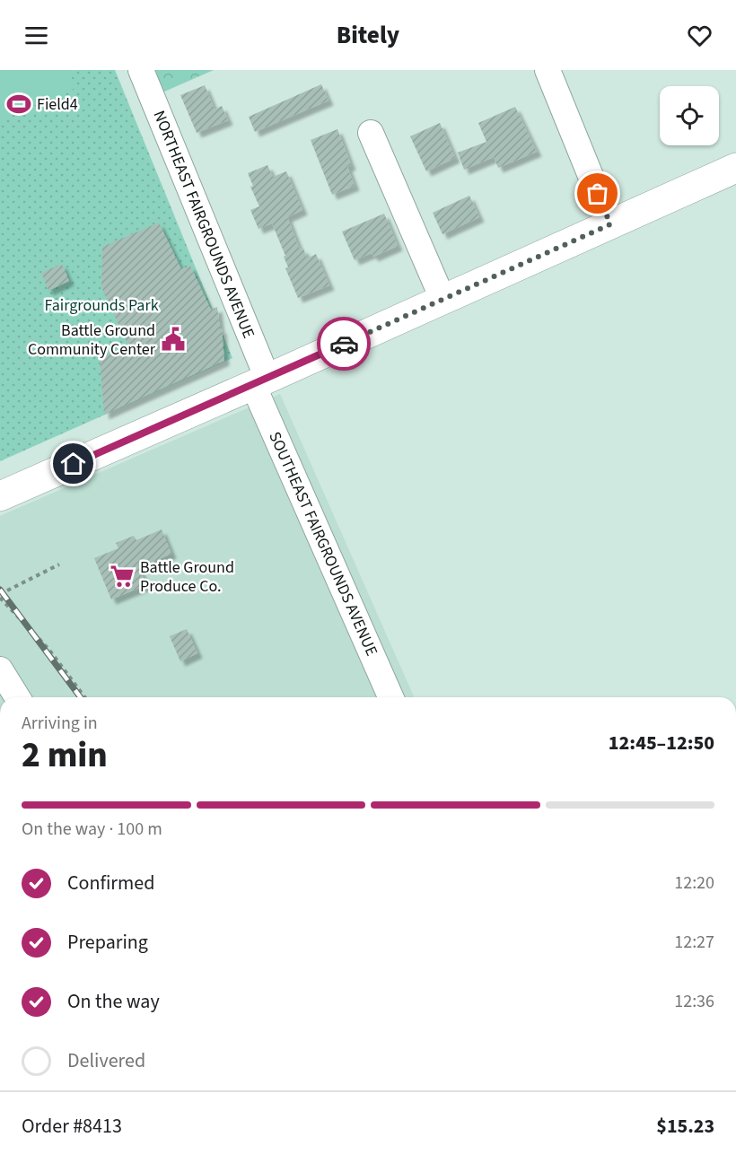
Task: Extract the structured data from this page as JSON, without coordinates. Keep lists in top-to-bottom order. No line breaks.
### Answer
{"streets":{"street":["NORTHEAST FAIRGROUNDS AVENUE","SOUTHEAST FAIRGROUNDS AVENUE"]},"crossings":[["NORTHEAST FAIRGROUNDS AVENUE","SOUTHEAST FAIRGROUNDS AVENUE"]],"parks":["Fairgrounds Park"],"places":{"sports":["Field4"],"public building":["Battle Ground Community Center"],"supermarket":["Battle Ground Produce Co."]},"page":{"header":"Bitely","heading":["2 min","Arriving in","12:45–12:50"],"panel":["Order #8413","$15.23"],"bar":"On the way · 100 m","list":[["Confirmed","12:20"],["Preparing","12:27"],["On the way","12:36"],"Delivered"]}}
